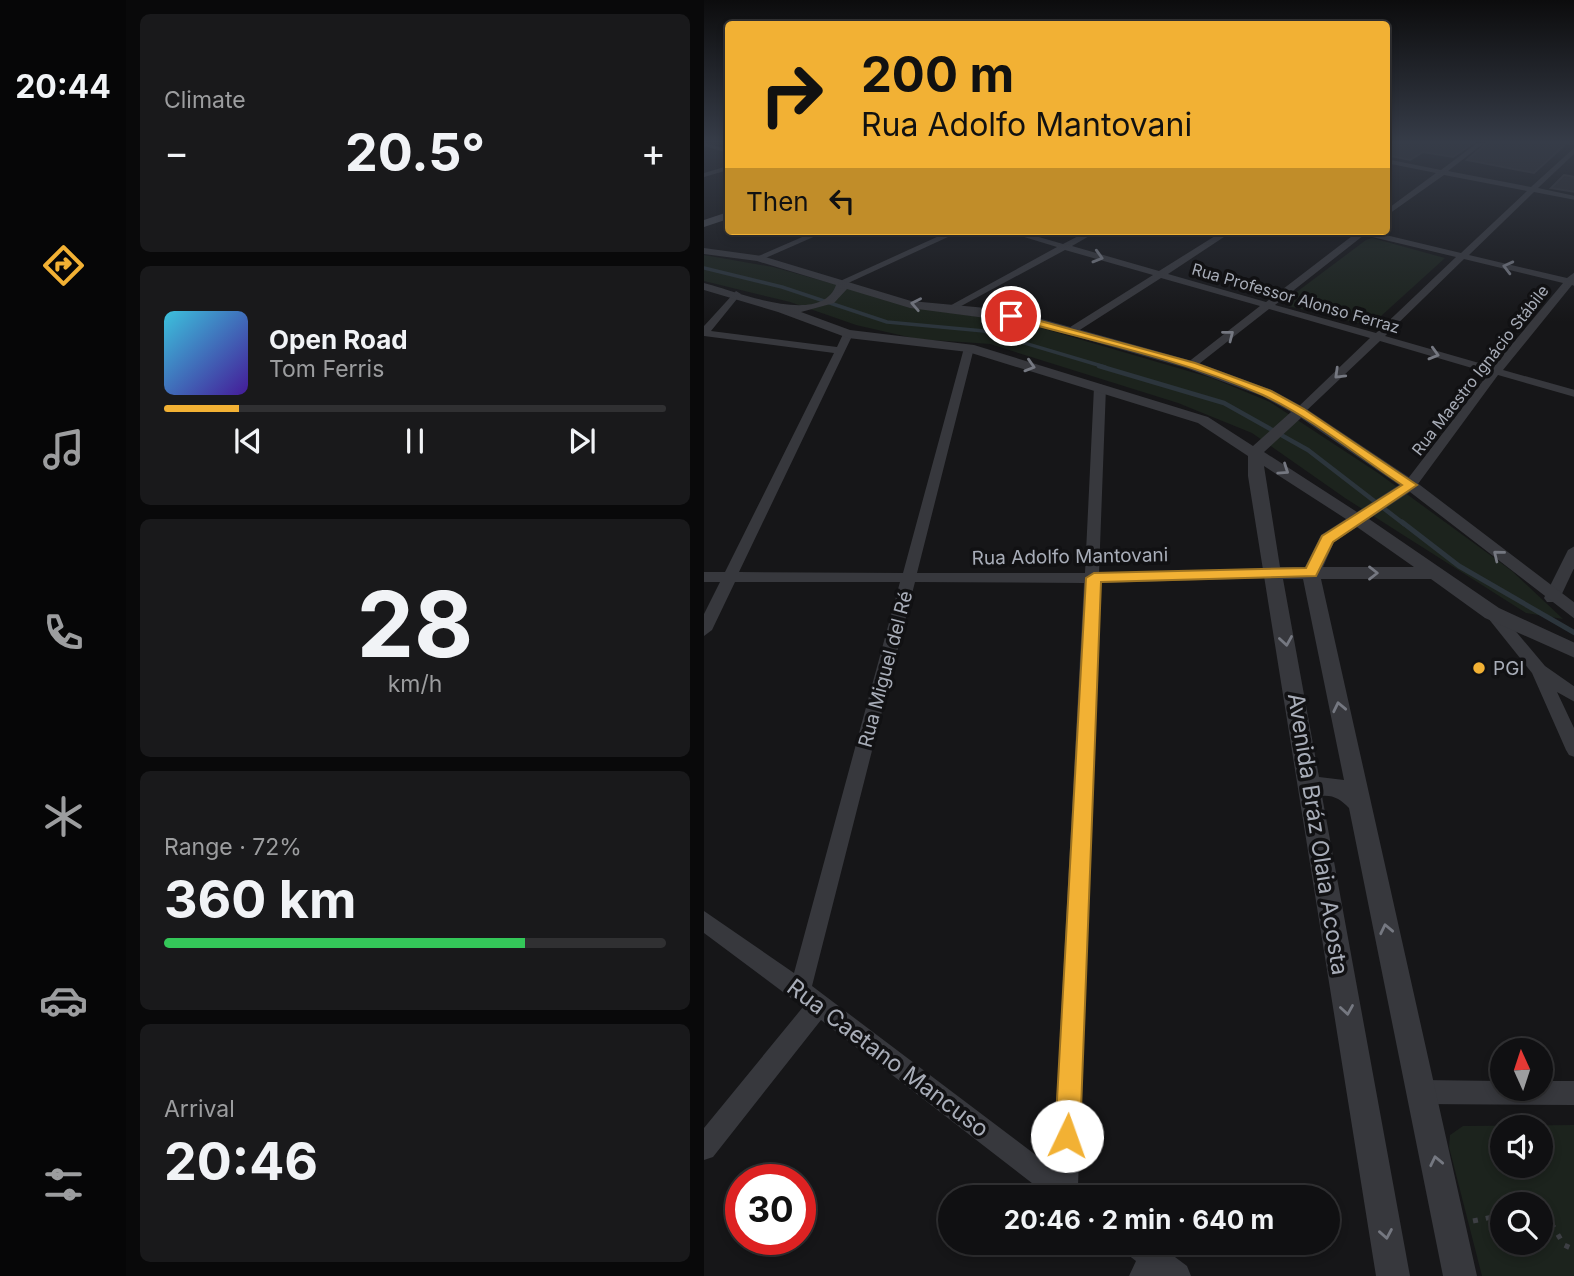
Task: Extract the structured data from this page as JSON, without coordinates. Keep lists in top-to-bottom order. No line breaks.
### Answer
{"streets":{"street":["Rua Professor Alonso Ferraz","Rua Maestro Ignácio Stábile","Rua Adolfo Mantovani","Rua Miguel del Ré","Avenida Bráz Olaia Acosta","Rua Caetano Mancuso"]},"crossings":[["Rua Professor Alonso Ferraz","Rua Maestro Ignácio Stábile"],["Rua Adolfo Mantovani","Rua Miguel del Ré"],["Rua Adolfo Mantovani","Avenida Bráz Olaia Acosta"],["Rua Miguel del Ré","Rua Caetano Mancuso"]],"places":["PGI"],"north":"top","page":{"tabs":"20:44","tile":["Climate",["28","km/h"],["Range · 72%","360 km"],["Arrival","20:46"]],"turn":["200 m","Rua Adolfo Mantovani"],"heat":["−","20.5°","+"],"then":"Then","song":["Open Road","Tom Ferris"],"limit":"30","trip":"20:46 · 2 min · 640 m"}}
